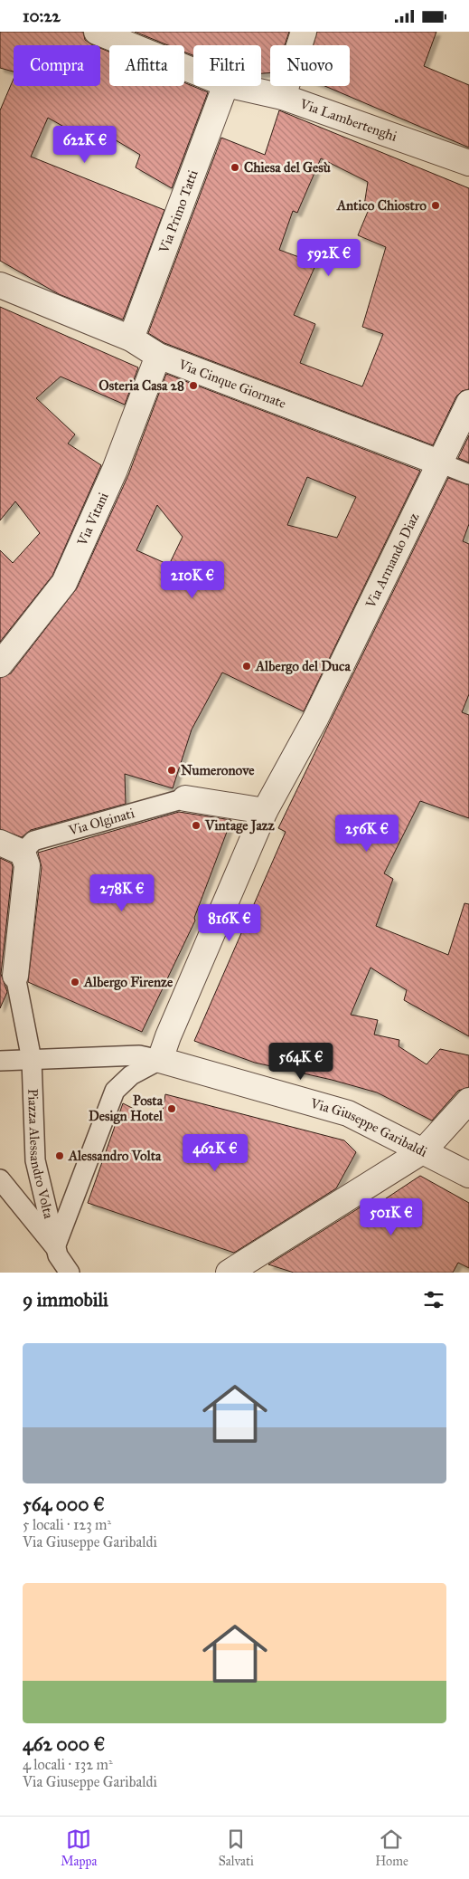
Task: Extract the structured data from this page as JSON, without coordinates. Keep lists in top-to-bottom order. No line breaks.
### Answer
{"streets":{"street":["Via Lambertenghi","Via Primo Tatti","Via Cinque Giornate","Via Vitani","Via Armando Diaz","Via Olginati","Via Giuseppe Garibaldi","Piazza Alessandro Volta"]},"crossings":[["Via Primo Tatti","Via Cinque Giornate"],["Via Cinque Giornate","Via Vitani"],["Via Cinque Giornate","Via Armando Diaz"],["Via Armando Diaz","Via Giuseppe Garibaldi"],["Via Armando Diaz","Piazza Alessandro Volta"],["Via Giuseppe Garibaldi","Piazza Alessandro Volta"]],"places":["Chiesa del Gesù","Antico Chiostro","Osteria Casa 28","Albergo del Duca","Numeronove","Vintage Jazz","Albergo Firenze","Posta Design Hotel","Alessandro Volta"],"page":{"status":"10:22","chip":["Compra","Affitta","Filtri","Nuovo"],"price":["622K €","592K €","210K €","256K €","278K €","816K €","564K €","462K €","501K €"],"heading":"9 immobili","list":[{"name":"564 000 €","note":"5 locali · 123 m² · Via Giuseppe Garibaldi"},{"name":"462 000 €","note":"4 locali · 132 m² · Via Giuseppe Garibaldi"}],"tabs":["Mappa","Salvati","Home"]}}
